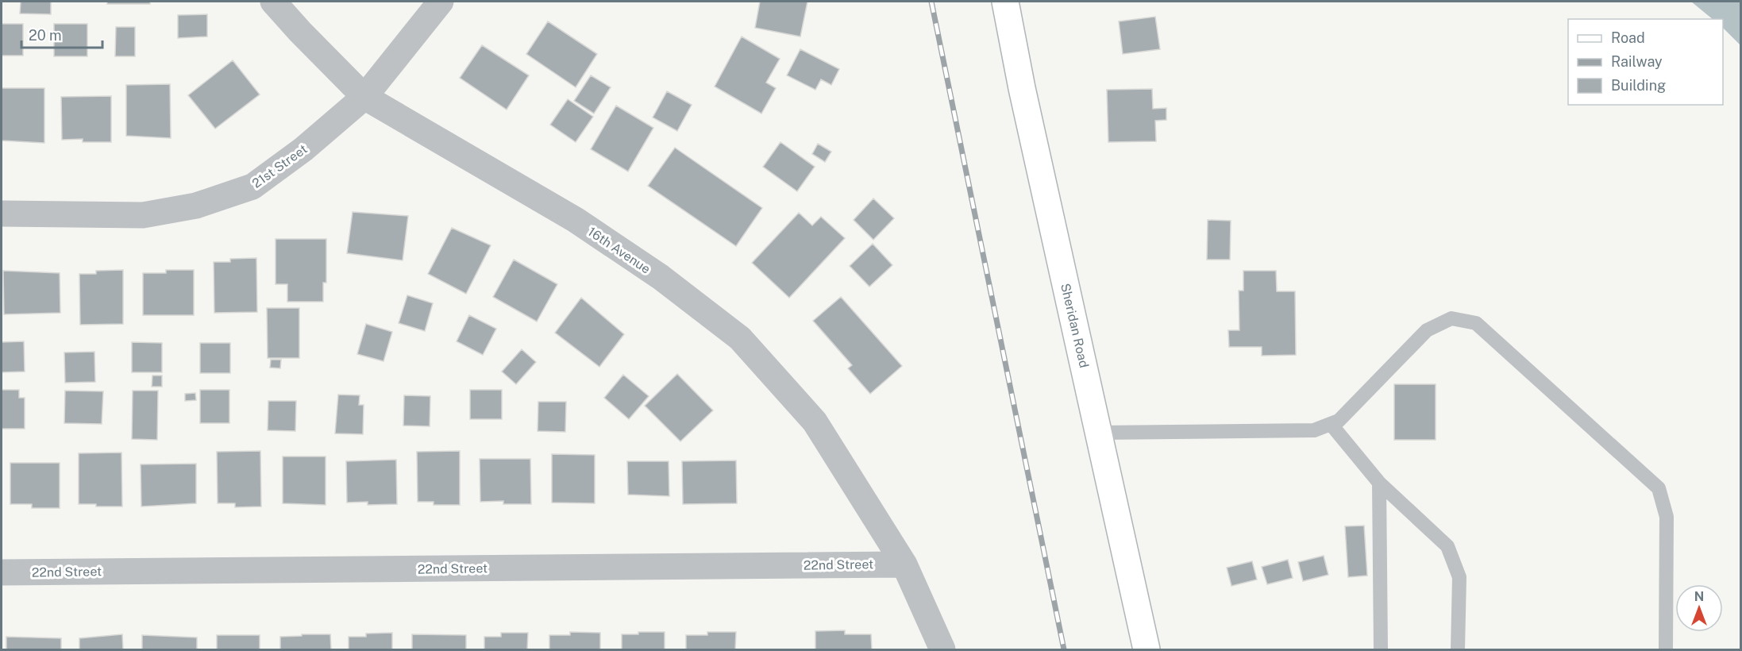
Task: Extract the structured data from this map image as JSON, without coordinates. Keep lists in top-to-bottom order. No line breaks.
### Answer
{"streets":{"street":["21st Street","16th Avenue","Sheridan Road","22nd Street"]},"crossings":[["21st Street","16th Avenue"],["16th Avenue","22nd Street"]],"legend":["Road","Railway","Building"],"scale_bar":"20 m","north":"top"}
